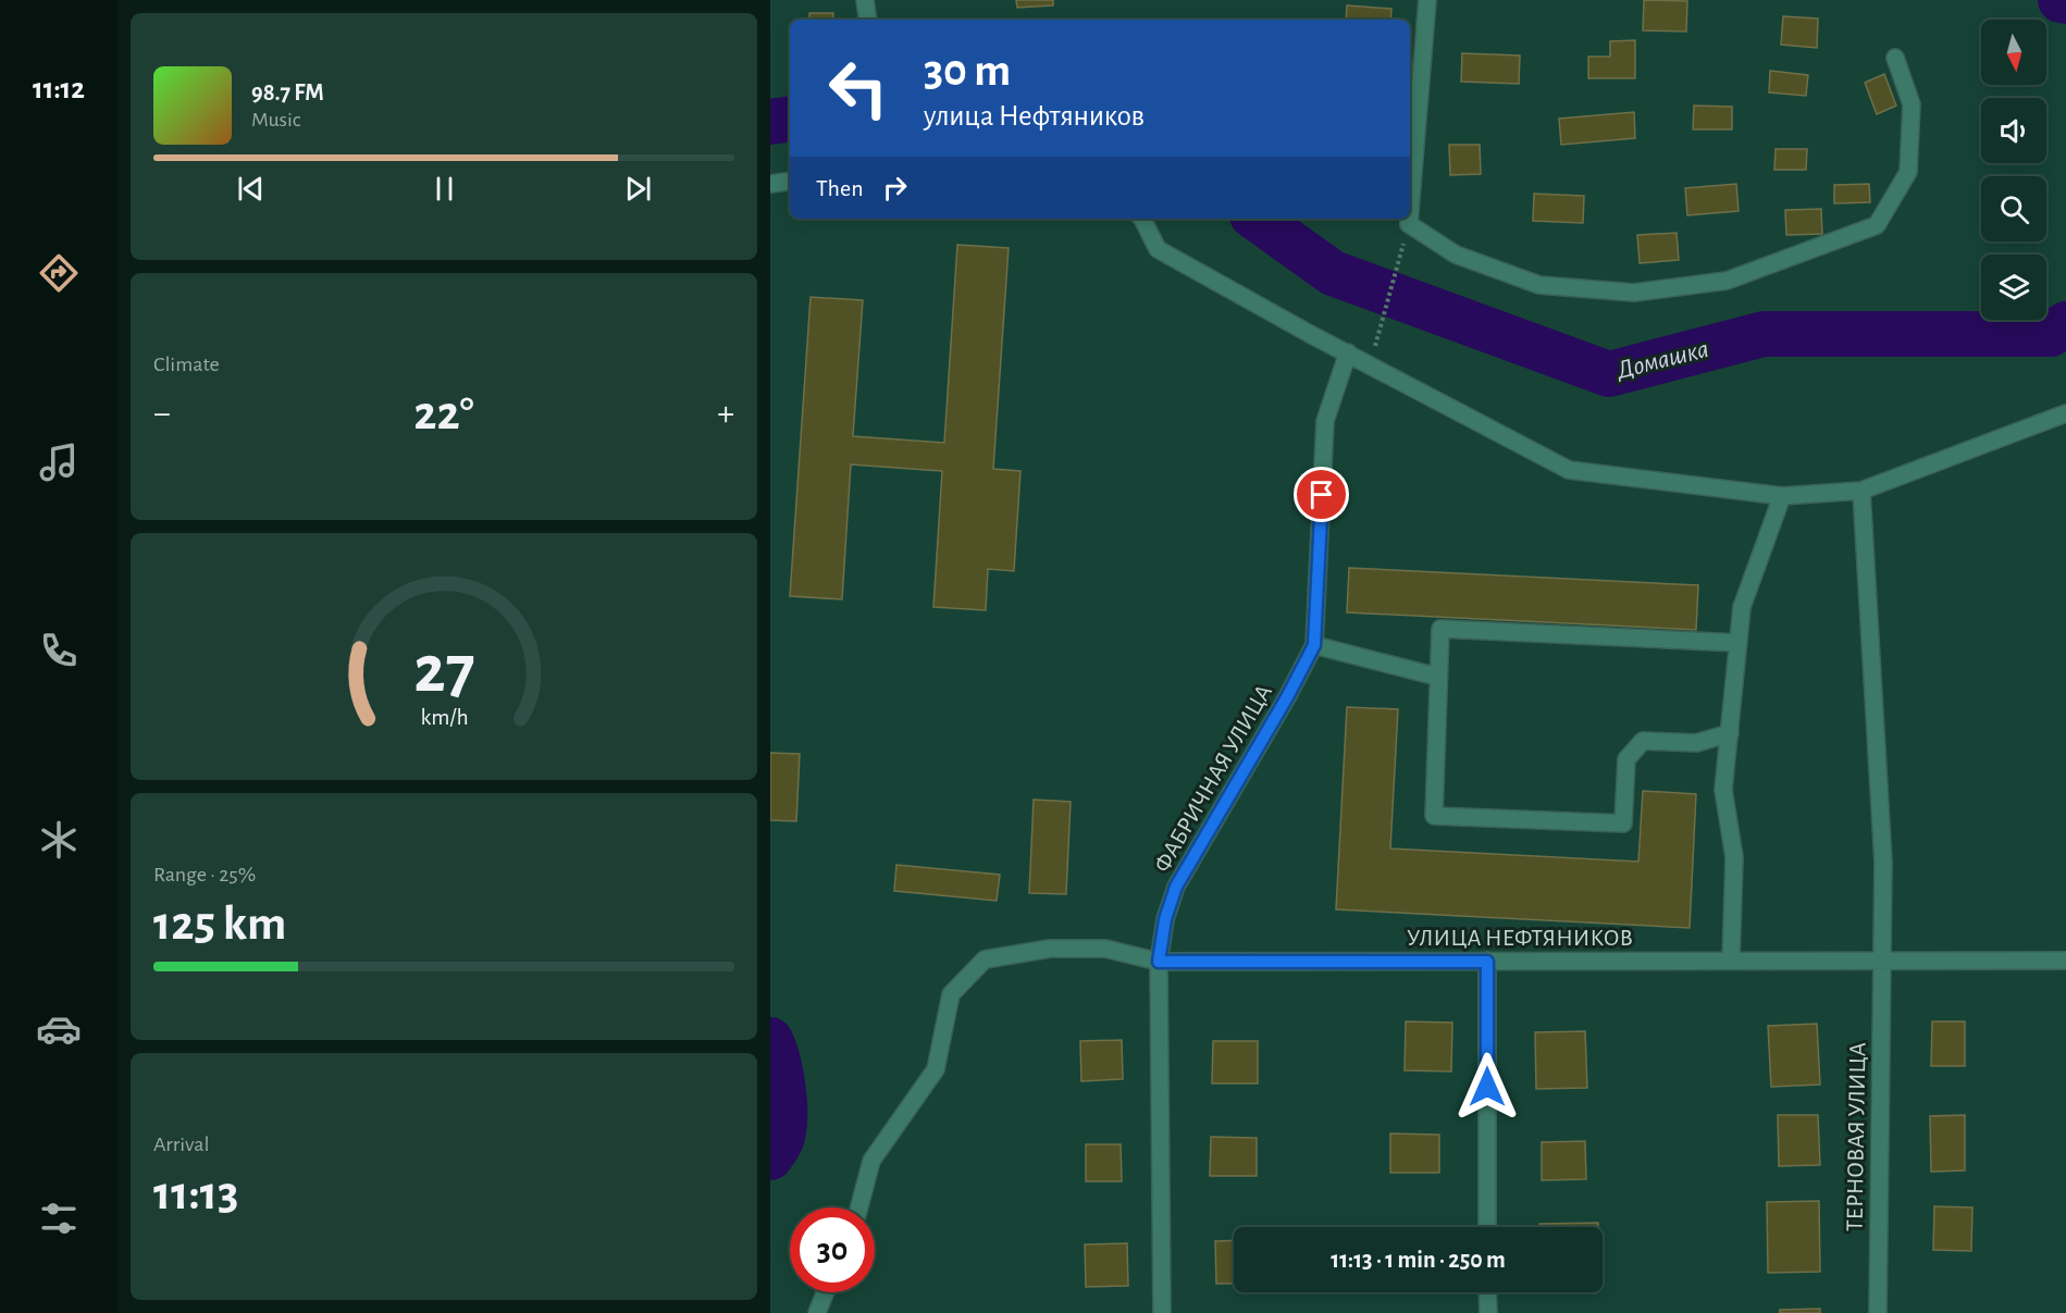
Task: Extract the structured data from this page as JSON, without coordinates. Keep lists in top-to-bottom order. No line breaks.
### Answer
{"streets":{"street":["ФАБРИЧНАЯ УЛИЦА","УЛИЦА НЕФТЯНИКОВ","ТЕРНОВАЯ УЛИЦА"]},"crossings":[["ФАБРИЧНАЯ УЛИЦА","УЛИЦА НЕФТЯНИКОВ"],["УЛИЦА НЕФТЯНИКОВ","ТЕРНОВАЯ УЛИЦА"]],"water":["Домашка"],"north":"bottom","page":{"tabs":"11:12","turn":["30 m","улица Нефтяников"],"song":["98.7 FM","Music"],"then":"Then","tile":["Climate",["Range · 25%","125 km"],["Arrival","11:13"]],"heat":["−","22°","+"],"limit":"30","trip":"11:13 · 1 min · 250 m","gauge":["27","km/h"]}}
